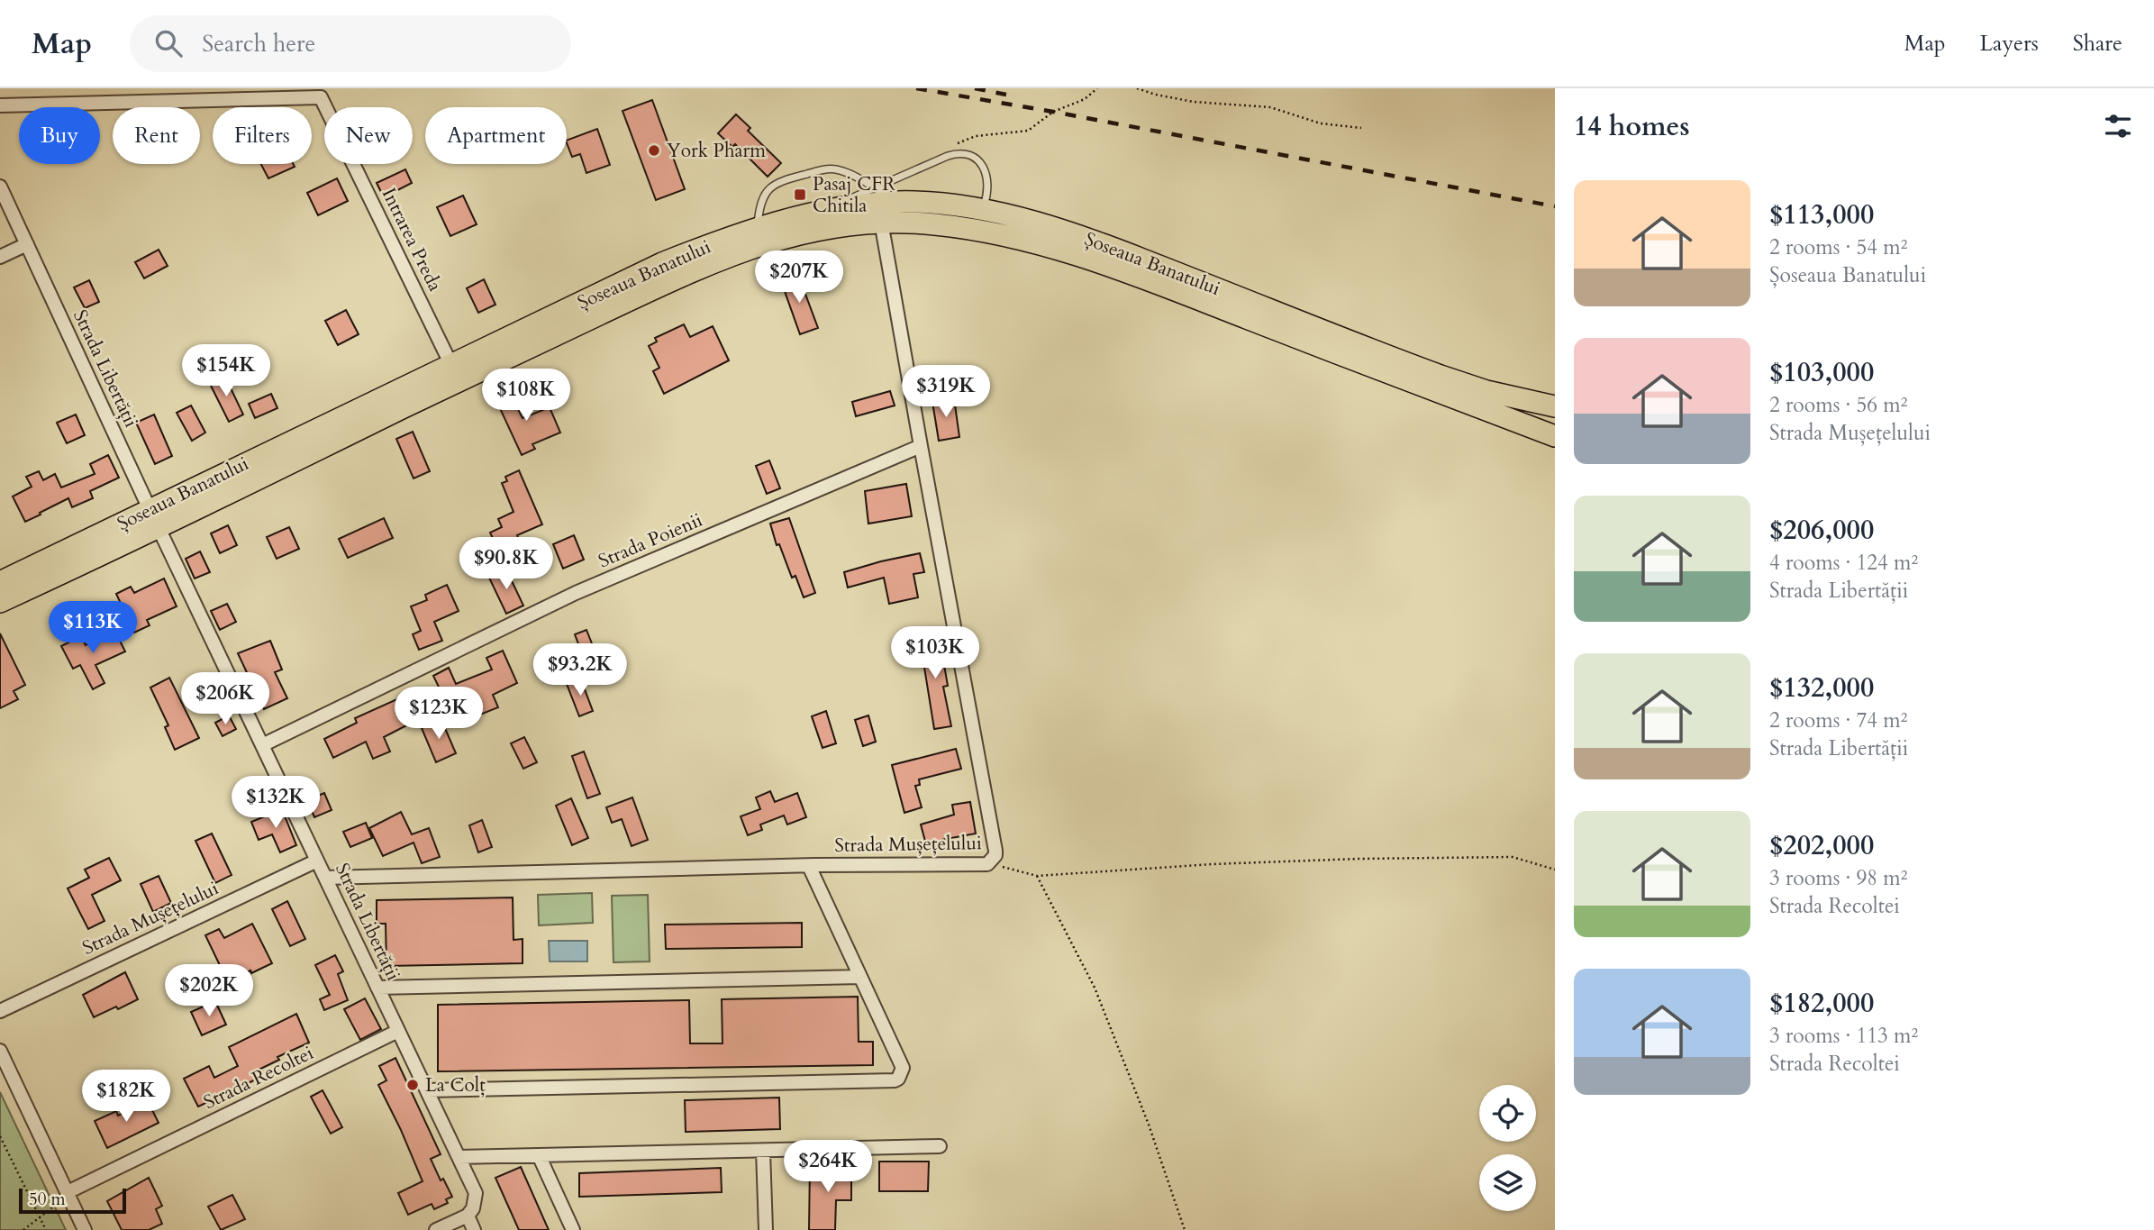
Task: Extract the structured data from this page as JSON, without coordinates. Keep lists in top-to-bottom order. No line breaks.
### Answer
{"streets":{"main road":["Șoseaua Banatului"],"street":["Intrarea Preda","Strada Libertății","Strada Poienii","Strada Mușețelului","Strada Recoltei"]},"crossings":[["Intrarea Preda","Șoseaua Banatului"],["Șoseaua Banatului","Strada Libertății"],["Șoseaua Banatului","Strada Mușețelului"],["Strada Libertății","Strada Poienii"],["Strada Libertății","Strada Mușețelului"],["Strada Libertății","Strada Recoltei"],["Strada Poienii","Strada Mușețelului"]],"places":{"other":["York Pharm","La Colț"],"transit":["Pasaj CFR Chitila"]},"scale_bar":"50 m","page":{"header":"Map","search":"Search here","nav":["Map","Layers","Share"],"heading":"14 homes","chip":["Buy","Rent","Filters","New","Apartment"],"list":[{"name":"$113,000","note":"2 rooms · 54 m² · Șoseaua Banatului"},{"name":"$103,000","note":"2 rooms · 56 m² · Strada Mușețelului"},{"name":"$206,000","note":"4 rooms · 124 m² · Strada Libertății"},{"name":"$132,000","note":"2 rooms · 74 m² · Strada Libertății"},{"name":"$202,000","note":"3 rooms · 98 m² · Strada Recoltei"},{"name":"$182,000","note":"3 rooms · 113 m² · Strada Recoltei"}],"price":["$207K","$154K","$319K","$108K","$90.8K","$113K","$103K","$93.2K","$206K","$123K","$132K","$202K","$182K","$264K"],"scale":"50 m"}}
